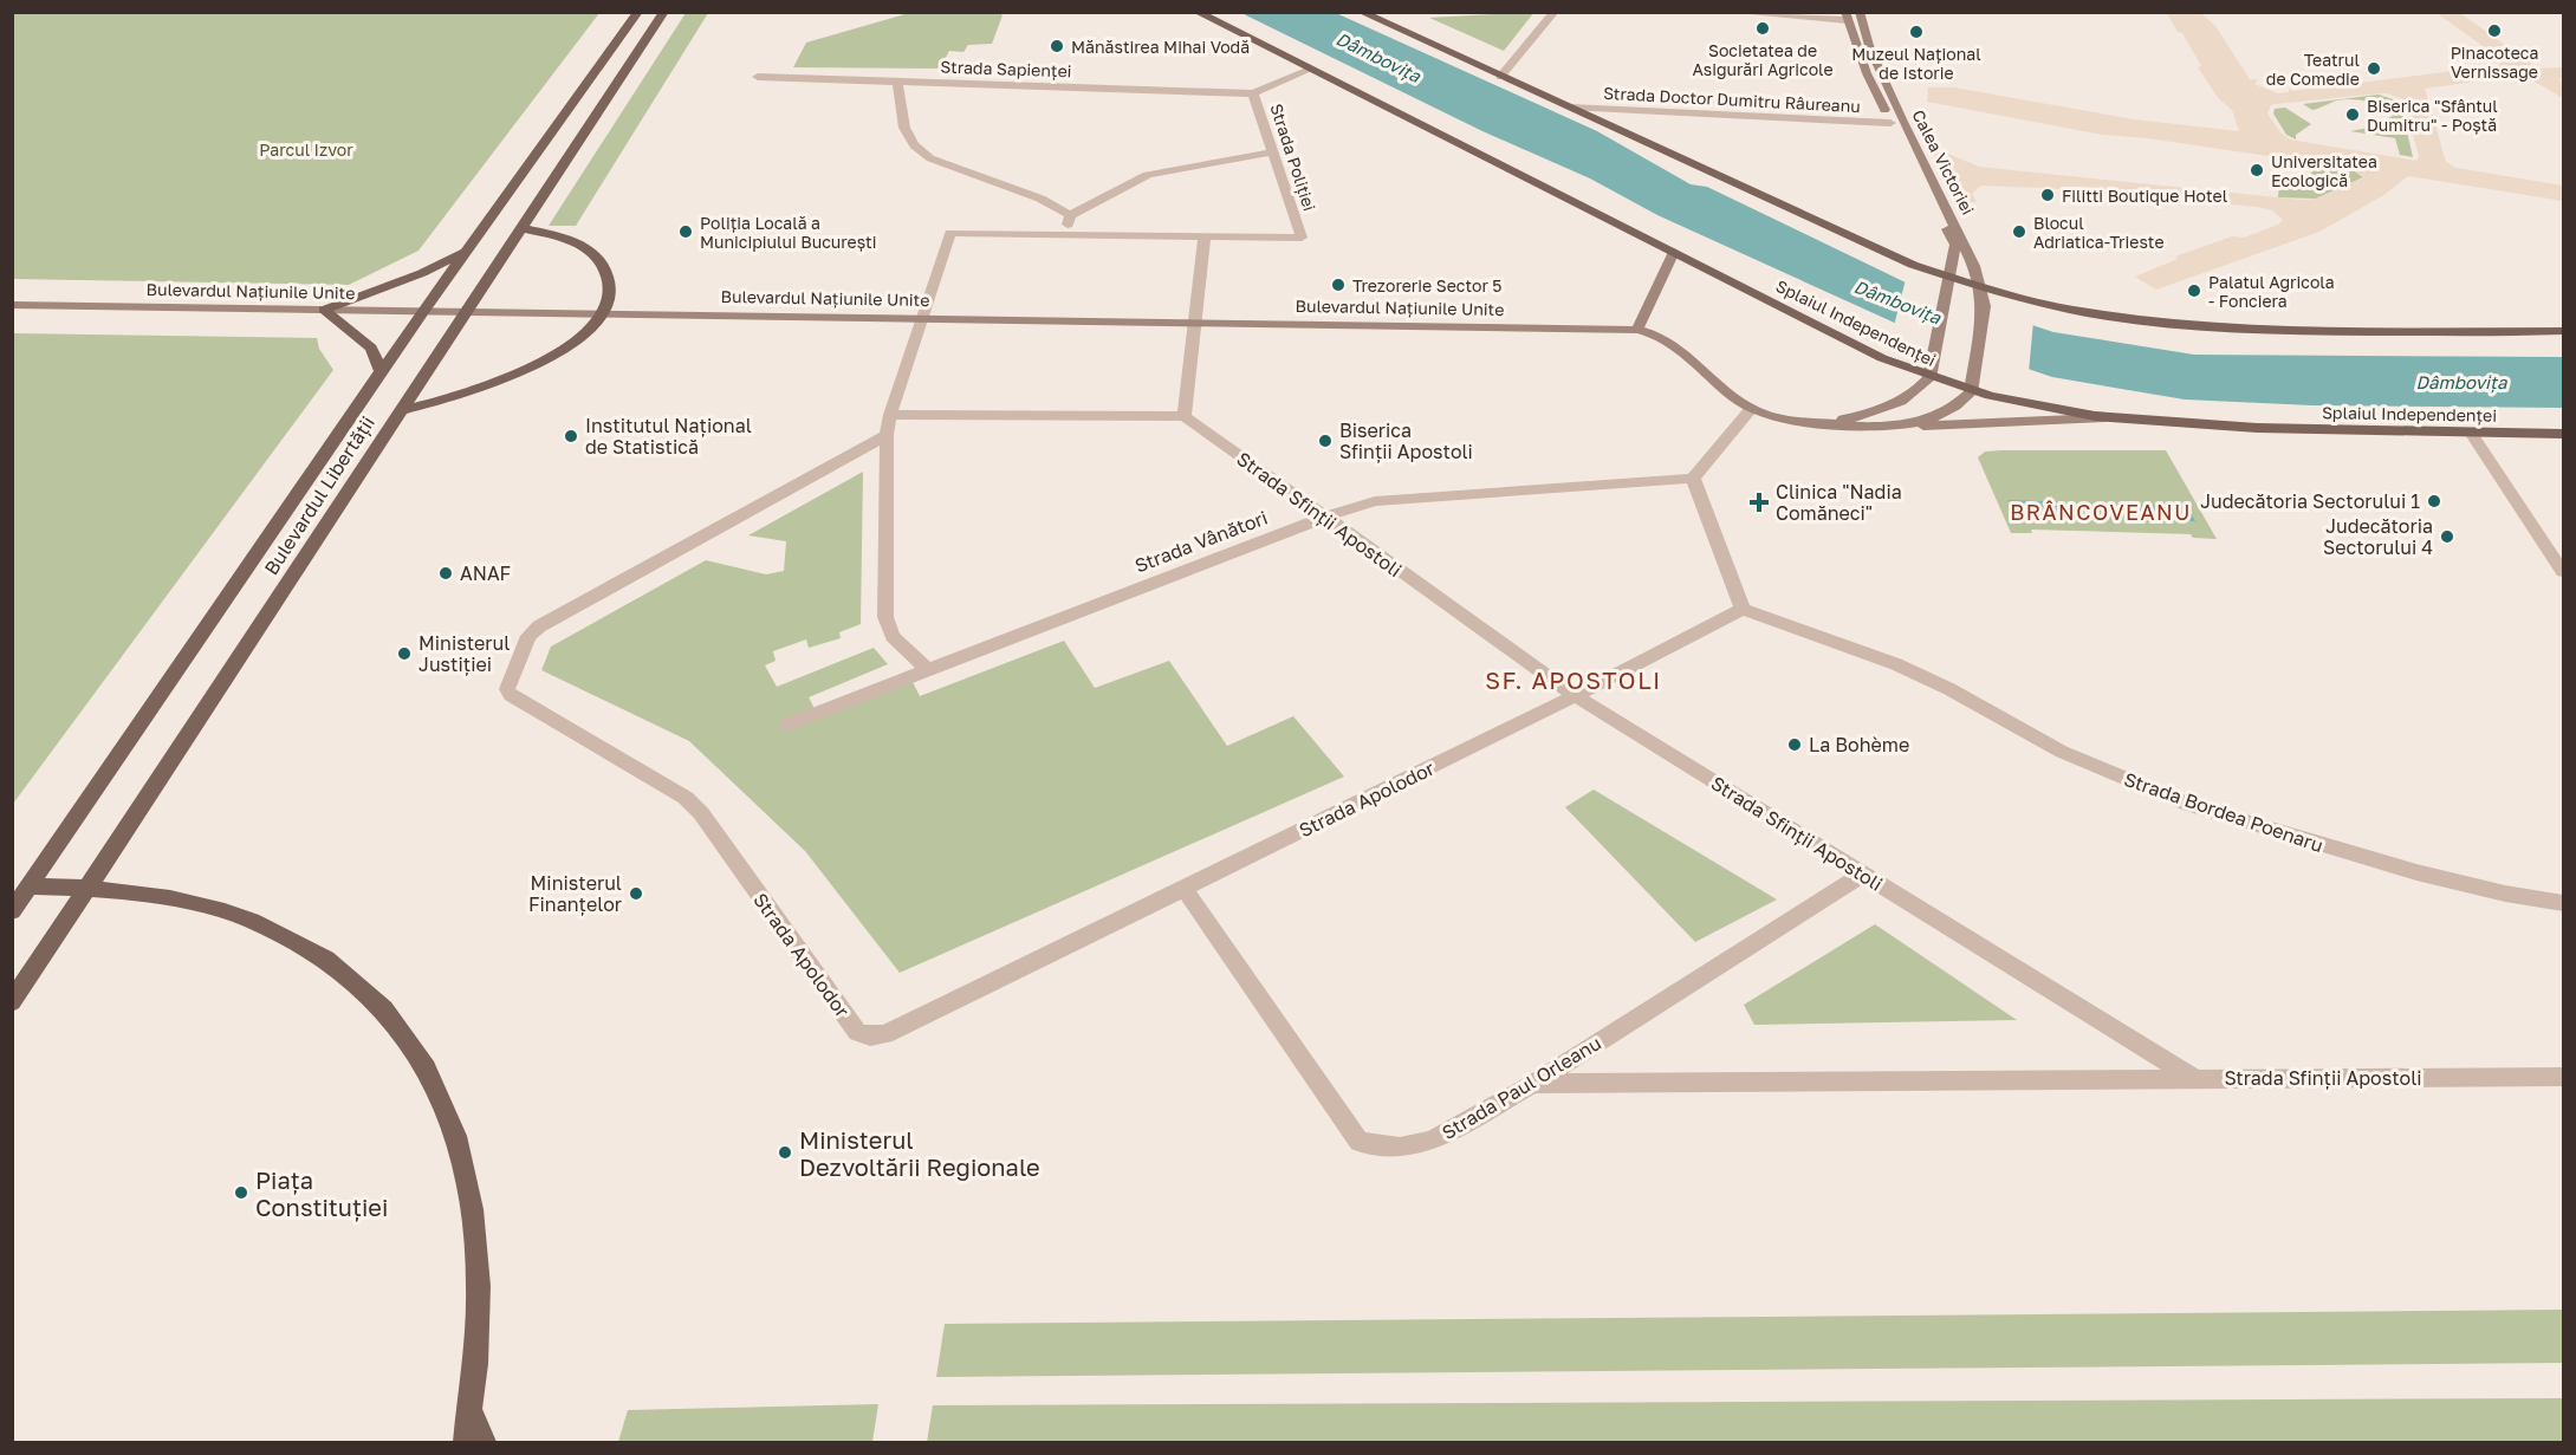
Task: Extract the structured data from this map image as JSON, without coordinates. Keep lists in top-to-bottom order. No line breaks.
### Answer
{"streets":{"main road":["Calea Victoriei","Bulevardul Națiunile Unite","Splaiul Independenței","Bulevardul Libertății"],"street":["Strada Sapienței","Strada Doctor Dumitru Râureanu","Strada Poliției","Strada Sfinții Apostoli","Strada Vânători","Strada Apolodor","Strada Bordea Poenaru","Strada Paul Orleanu"]},"crossings":[["Strada Sapienței","Strada Poliției"],["Strada Doctor Dumitru Râureanu","Calea Victoriei"],["Strada Poliției","Splaiul Independenței"],["Calea Victoriei","Splaiul Independenței"],["Bulevardul Națiunile Unite","Bulevardul Libertății"],["Strada Sfinții Apostoli","Strada Vânători"],["Strada Sfinții Apostoli","Strada Apolodor"],["Strada Sfinții Apostoli","Strada Paul Orleanu"],["Strada Apolodor","Strada Bordea Poenaru"],["Strada Apolodor","Strada Paul Orleanu"]],"districts":["BRÂNCOVEANU","SF. APOSTOLI"],"water":["Dâmbovița"],"parks":["Parcul Izvor"],"places":{"other":["Societatea de Asigurări Agricole","Pinacoteca Vernissage","Muzeul Național de Istorie","Mănăstirea Mihai Vodă","Teatrul de Comedie","Biserica \"Sfântul Dumitru\" - Poștă","Universitatea Ecologică","Filitti Boutique Hotel","Poliția Locală a Municipiului București","Blocul Adriatica-Trieste","Trezorerie Sector 5","Palatul Agricola - Fonciera","Institutul Național de Statistică","Biserica Sfinții Apostoli","Judecătoria Sectorului 1","Judecătoria Sectorului 4","ANAF","Ministerul Justiției","La Bohème","Ministerul Finanțelor","Ministerul Dezvoltării Regionale","Piața Constituției"],"health":["Clinica \"Nadia Comăneci\""]}}
